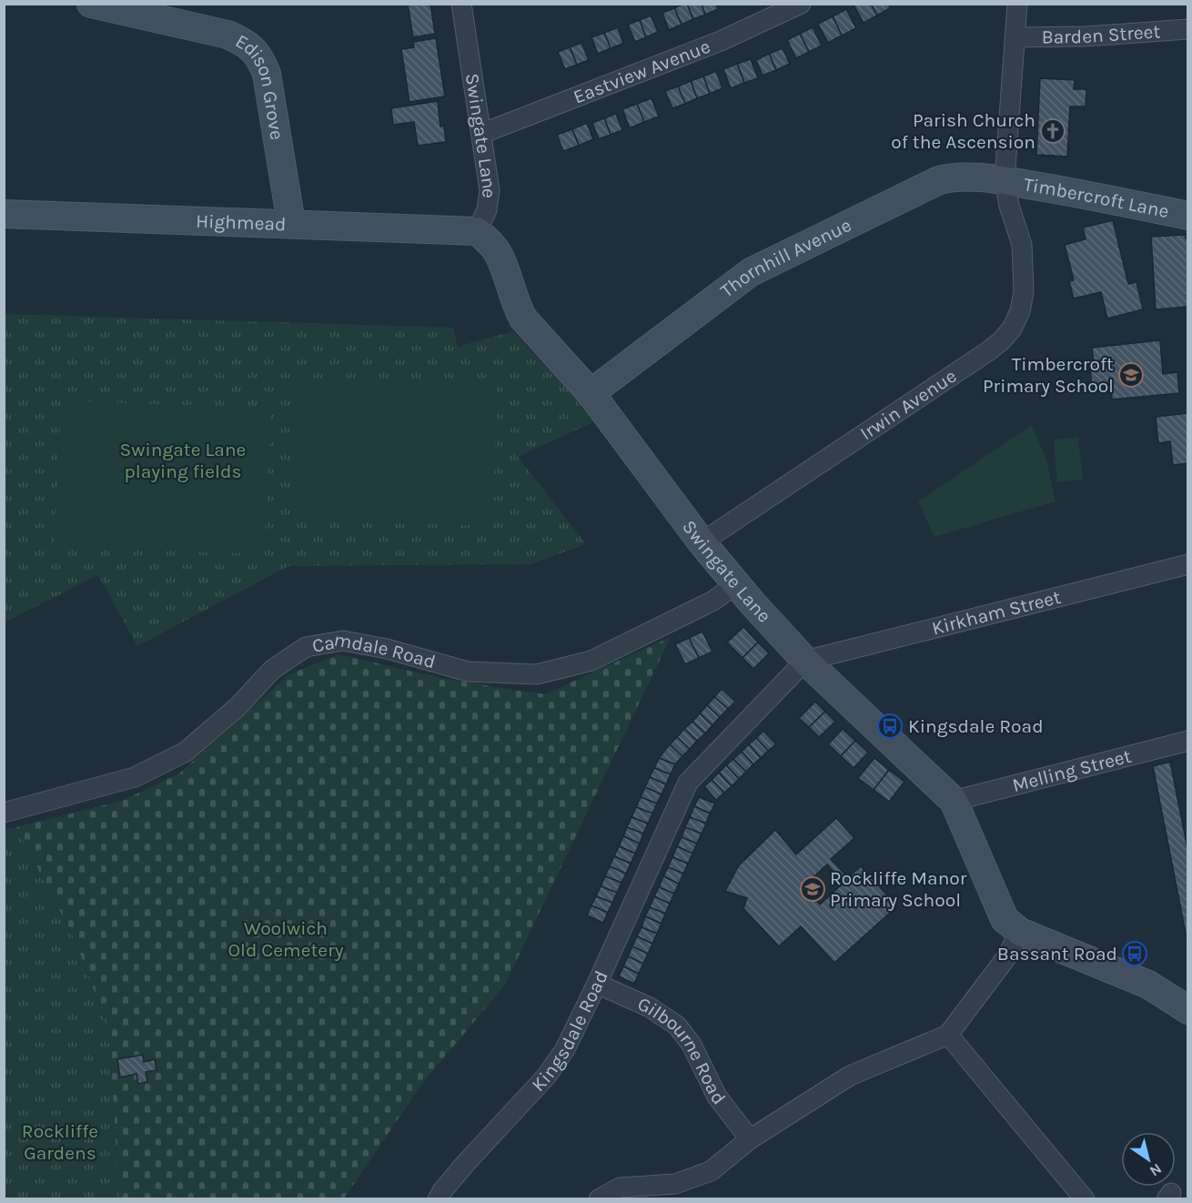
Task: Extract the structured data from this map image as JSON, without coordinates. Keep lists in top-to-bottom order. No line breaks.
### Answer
{"streets":{"street":["Barden Street","Eastview Avenue","Edison Grove","Swingate Lane","Timbercroft Lane","Highmead","Thornhill Avenue","Irwin Avenue","Kirkham Street","Camdale Road","Melling Street","Kingsdale Road","Gilbourne Road"]},"crossings":[["Barden Street","Irwin Avenue"],["Eastview Avenue","Swingate Lane"],["Edison Grove","Highmead"],["Swingate Lane","Highmead"],["Swingate Lane","Thornhill Avenue"],["Swingate Lane","Irwin Avenue"],["Swingate Lane","Kirkham Street"],["Swingate Lane","Camdale Road"],["Swingate Lane","Melling Street"],["Swingate Lane","Kingsdale Road"],["Timbercroft Lane","Thornhill Avenue"],["Timbercroft Lane","Irwin Avenue"],["Thornhill Avenue","Irwin Avenue"],["Kirkham Street","Kingsdale Road"],["Kingsdale Road","Gilbourne Road"]],"parks":["Swingate Lane playing fields","Woolwich Old Cemetery","Rockliffe Gardens"],"places":{"church":["Parish Church of the Ascension"],"school or university":["Timbercroft Primary School","Rockliffe Manor Primary School"],"bus stop":["Kingsdale Road","Bassant Road"]},"north":"bottom right"}
